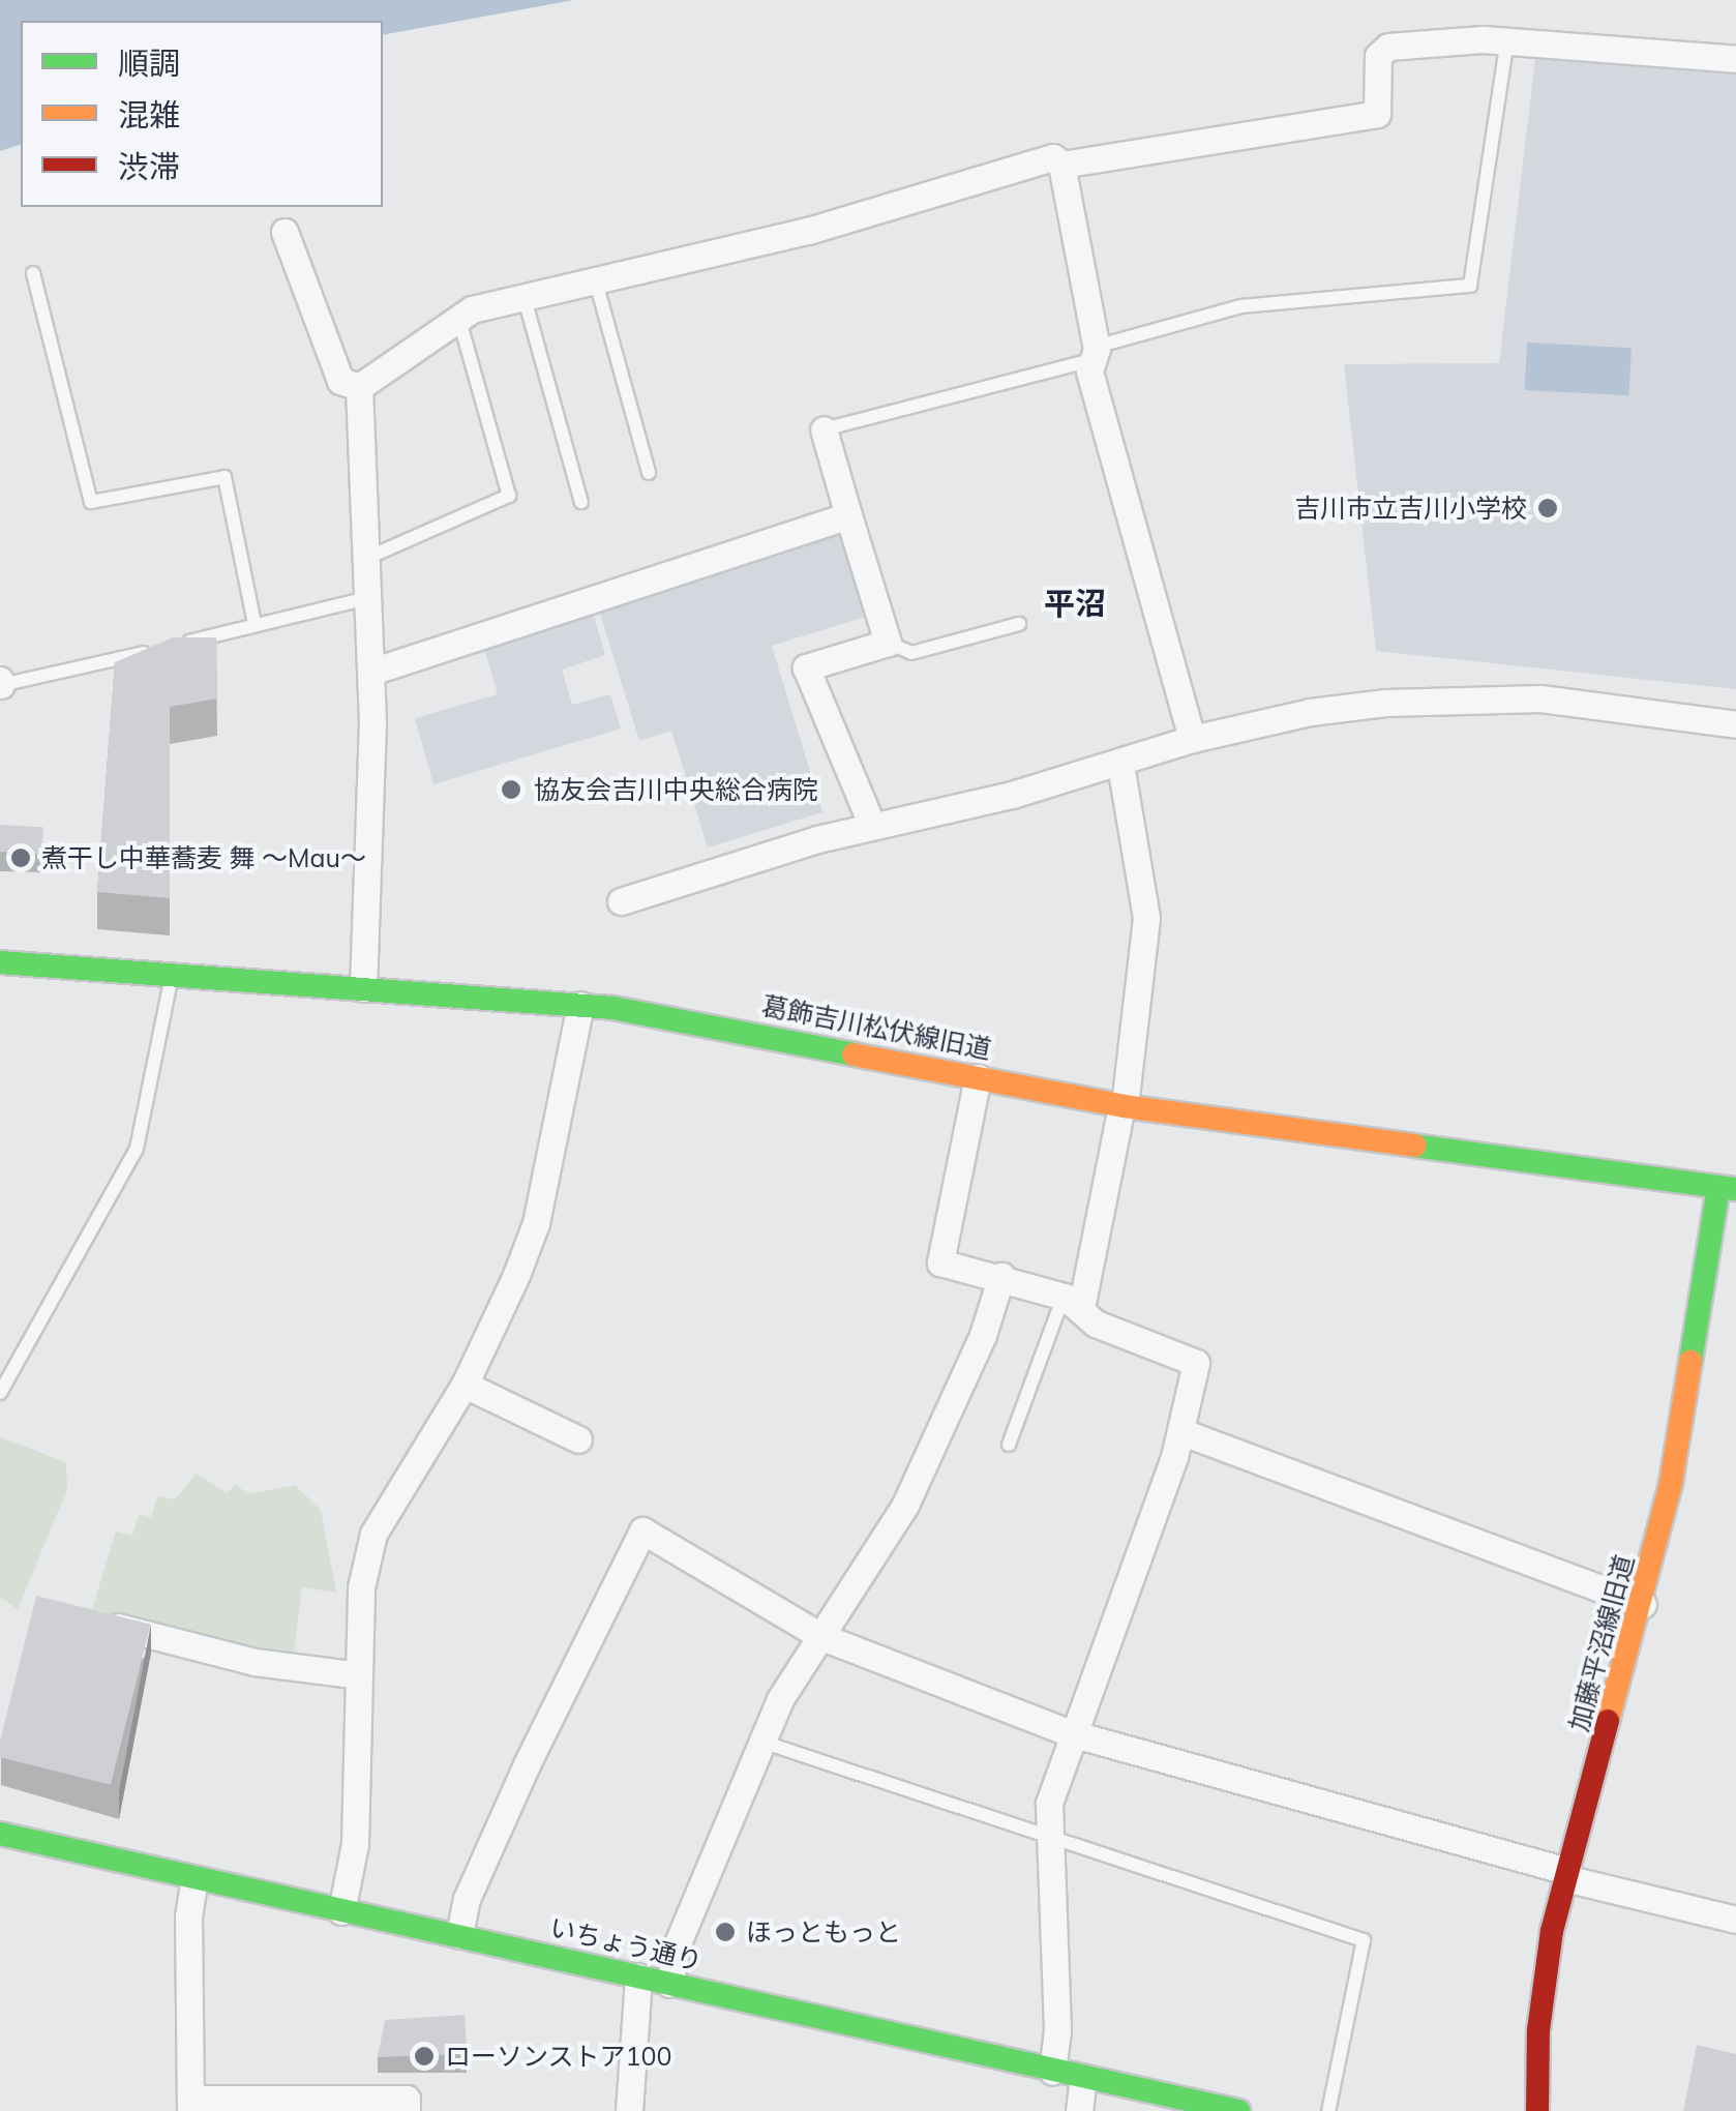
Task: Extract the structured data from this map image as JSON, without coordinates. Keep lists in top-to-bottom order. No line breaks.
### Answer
{"streets":{"street":["葛飾吉川松伏線旧道","加藤平沼線旧道","いちょう通り"]},"crossings":[["葛飾吉川松伏線旧道","加藤平沼線旧道"]],"districts":["平沼"],"places":["吉川市立吉川小学校","協友会吉川中央総合病院","煮干し中華蕎麦 舞 〜Mau〜","ほっともっと","ローソンストア100"],"legend":["順調","混雑","渋滞"]}
